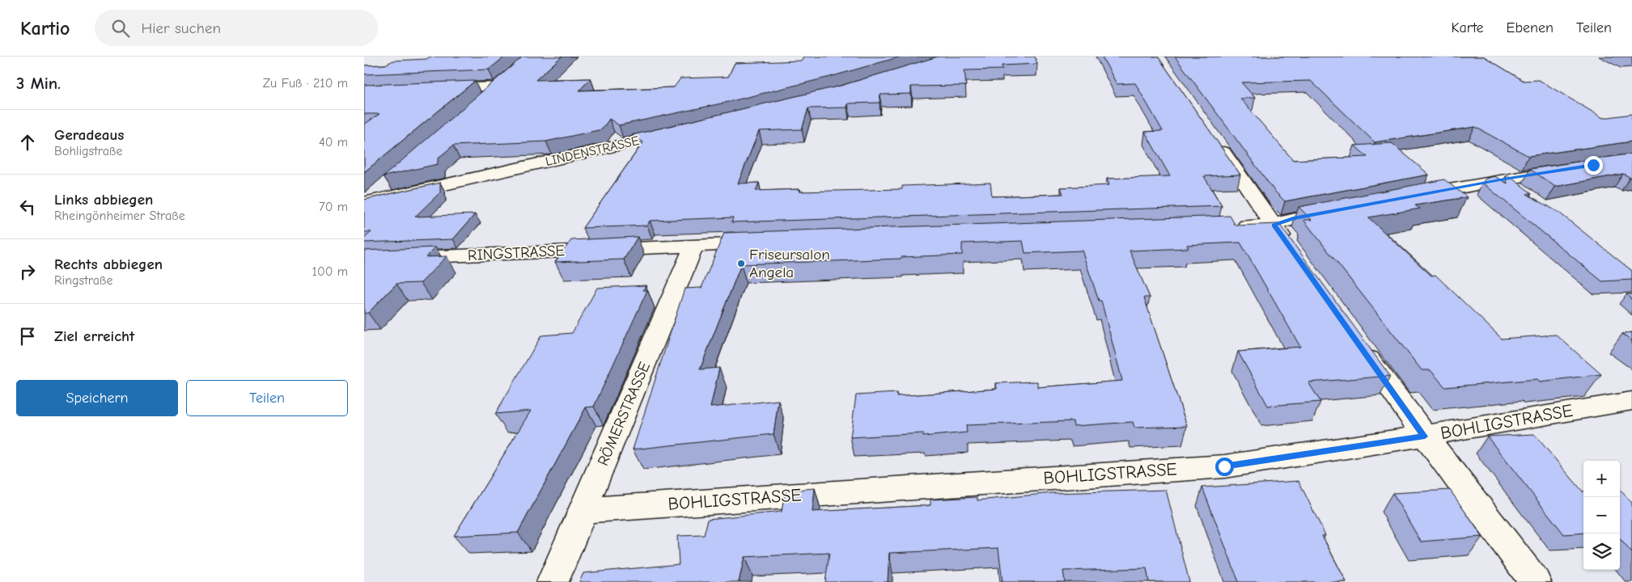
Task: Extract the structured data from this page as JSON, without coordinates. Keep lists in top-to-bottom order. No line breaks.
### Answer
{"streets":{"street":["LINDENSTRASSE","RINGSTRASSE","RÖMERSTRASSE","BOHLIGSTRASSE"]},"crossings":[["RINGSTRASSE","RÖMERSTRASSE"],["RÖMERSTRASSE","BOHLIGSTRASSE"]],"places":["Friseursalon Angela"],"page":{"header":"Kartio","search":"Hier suchen","nav":["Karte","Ebenen","Teilen"],"heading":["3 Min.","Zu Fuß · 210 m"],"list":[["Geradeaus","Bohligstraße","40 m"],["Links abbiegen","Rheingönheimer Straße","70 m"],["Rechts abbiegen","Ringstraße","100 m"],"Ziel erreicht"],"buttons":["Speichern","Teilen"],"map_buttons":["+","−"]}}
